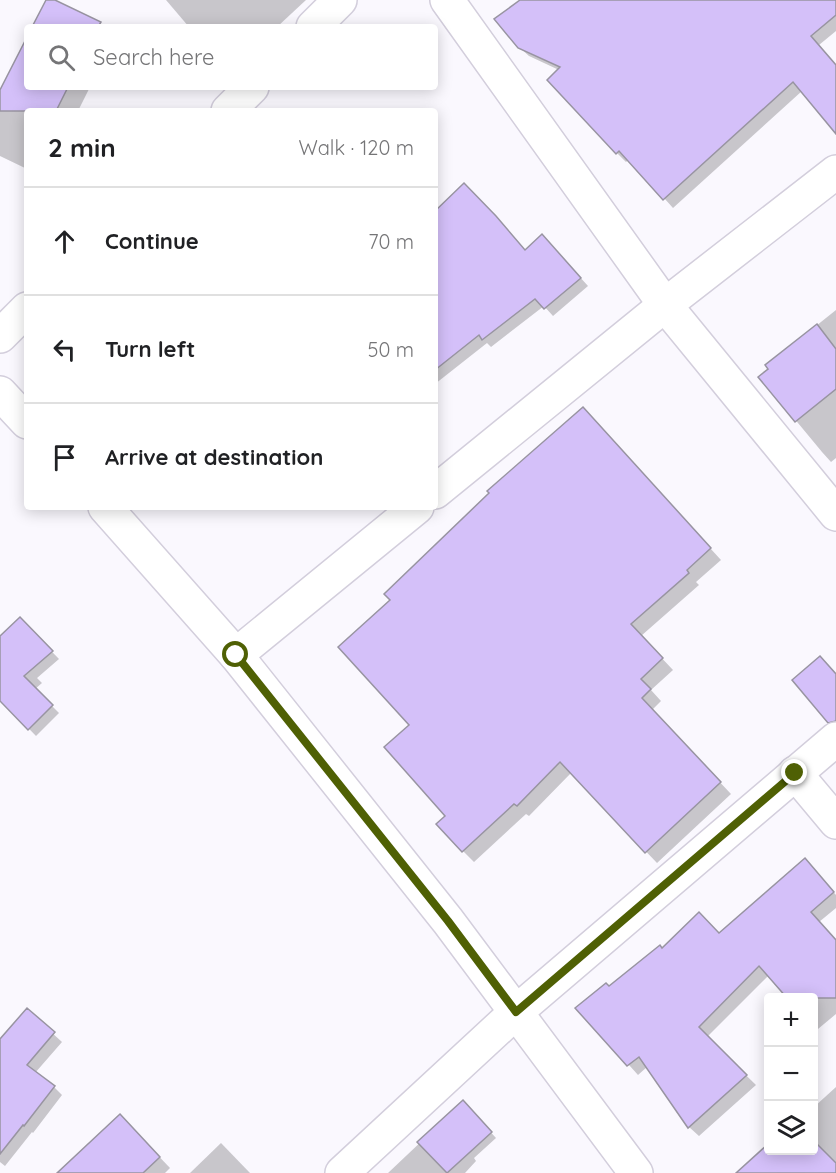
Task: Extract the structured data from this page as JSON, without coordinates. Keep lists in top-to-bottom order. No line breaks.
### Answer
{"page":{"search":"Search here","heading":["2 min","Walk · 120 m"],"list":[["Continue","70 m"],["Turn left","50 m"],"Arrive at destination"],"map_buttons":["+","−"]}}
